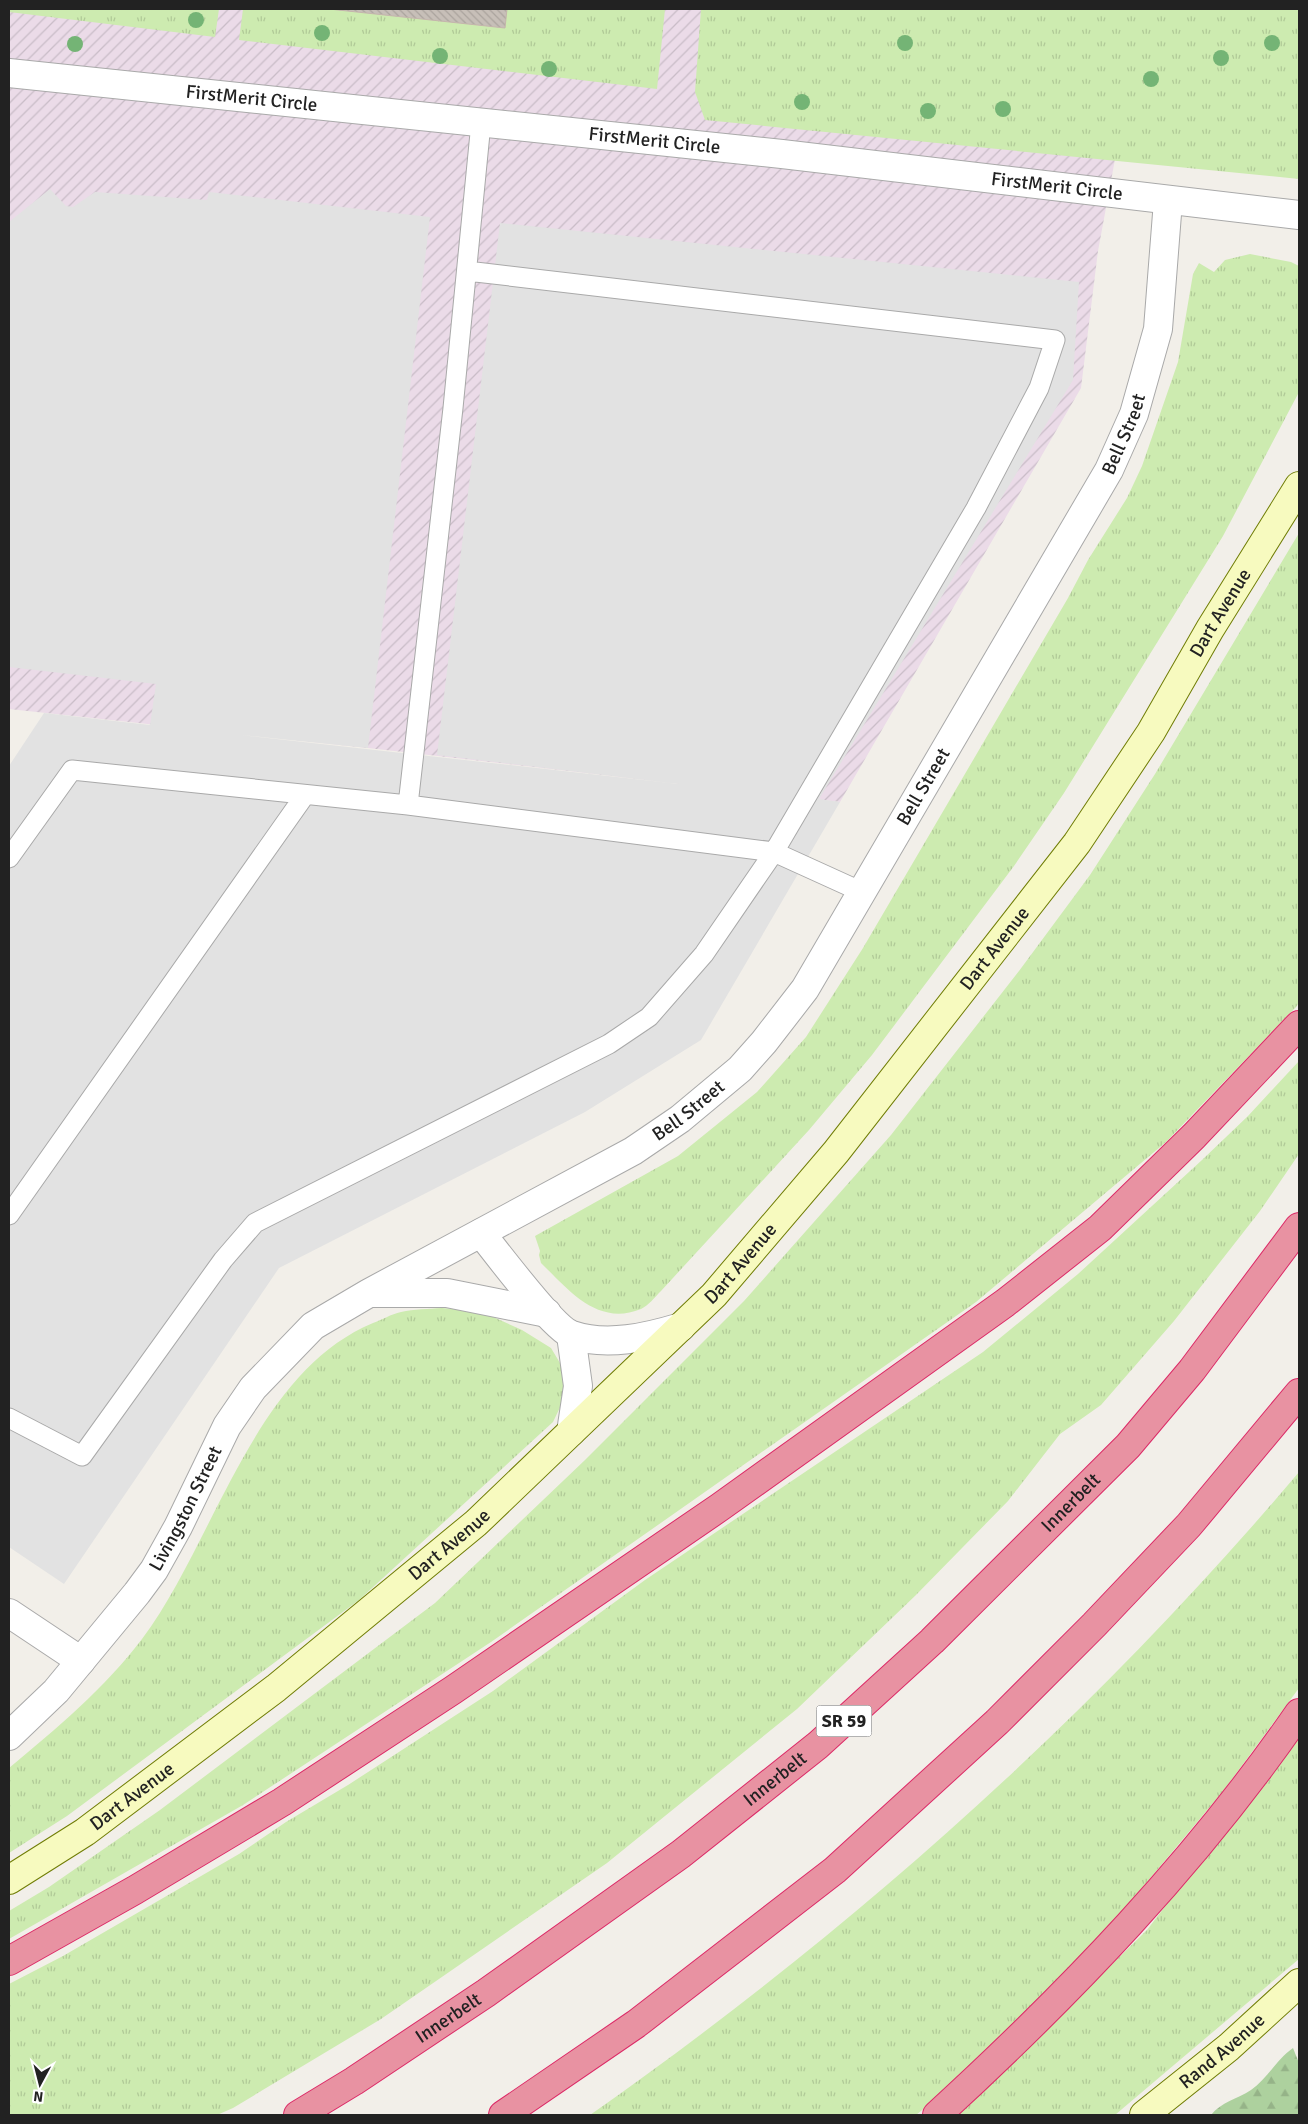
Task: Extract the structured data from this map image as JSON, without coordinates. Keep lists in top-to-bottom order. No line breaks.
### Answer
{"streets":{"highway":["Innerbelt","SR 59"],"main road":["Dart Avenue","Rand Avenue"],"street":["FirstMerit Circle","Bell Street","Livingston Street"]},"crossings":[["FirstMerit Circle","Bell Street"],["Bell Street","Livingston Street"]],"north":"bottom"}
